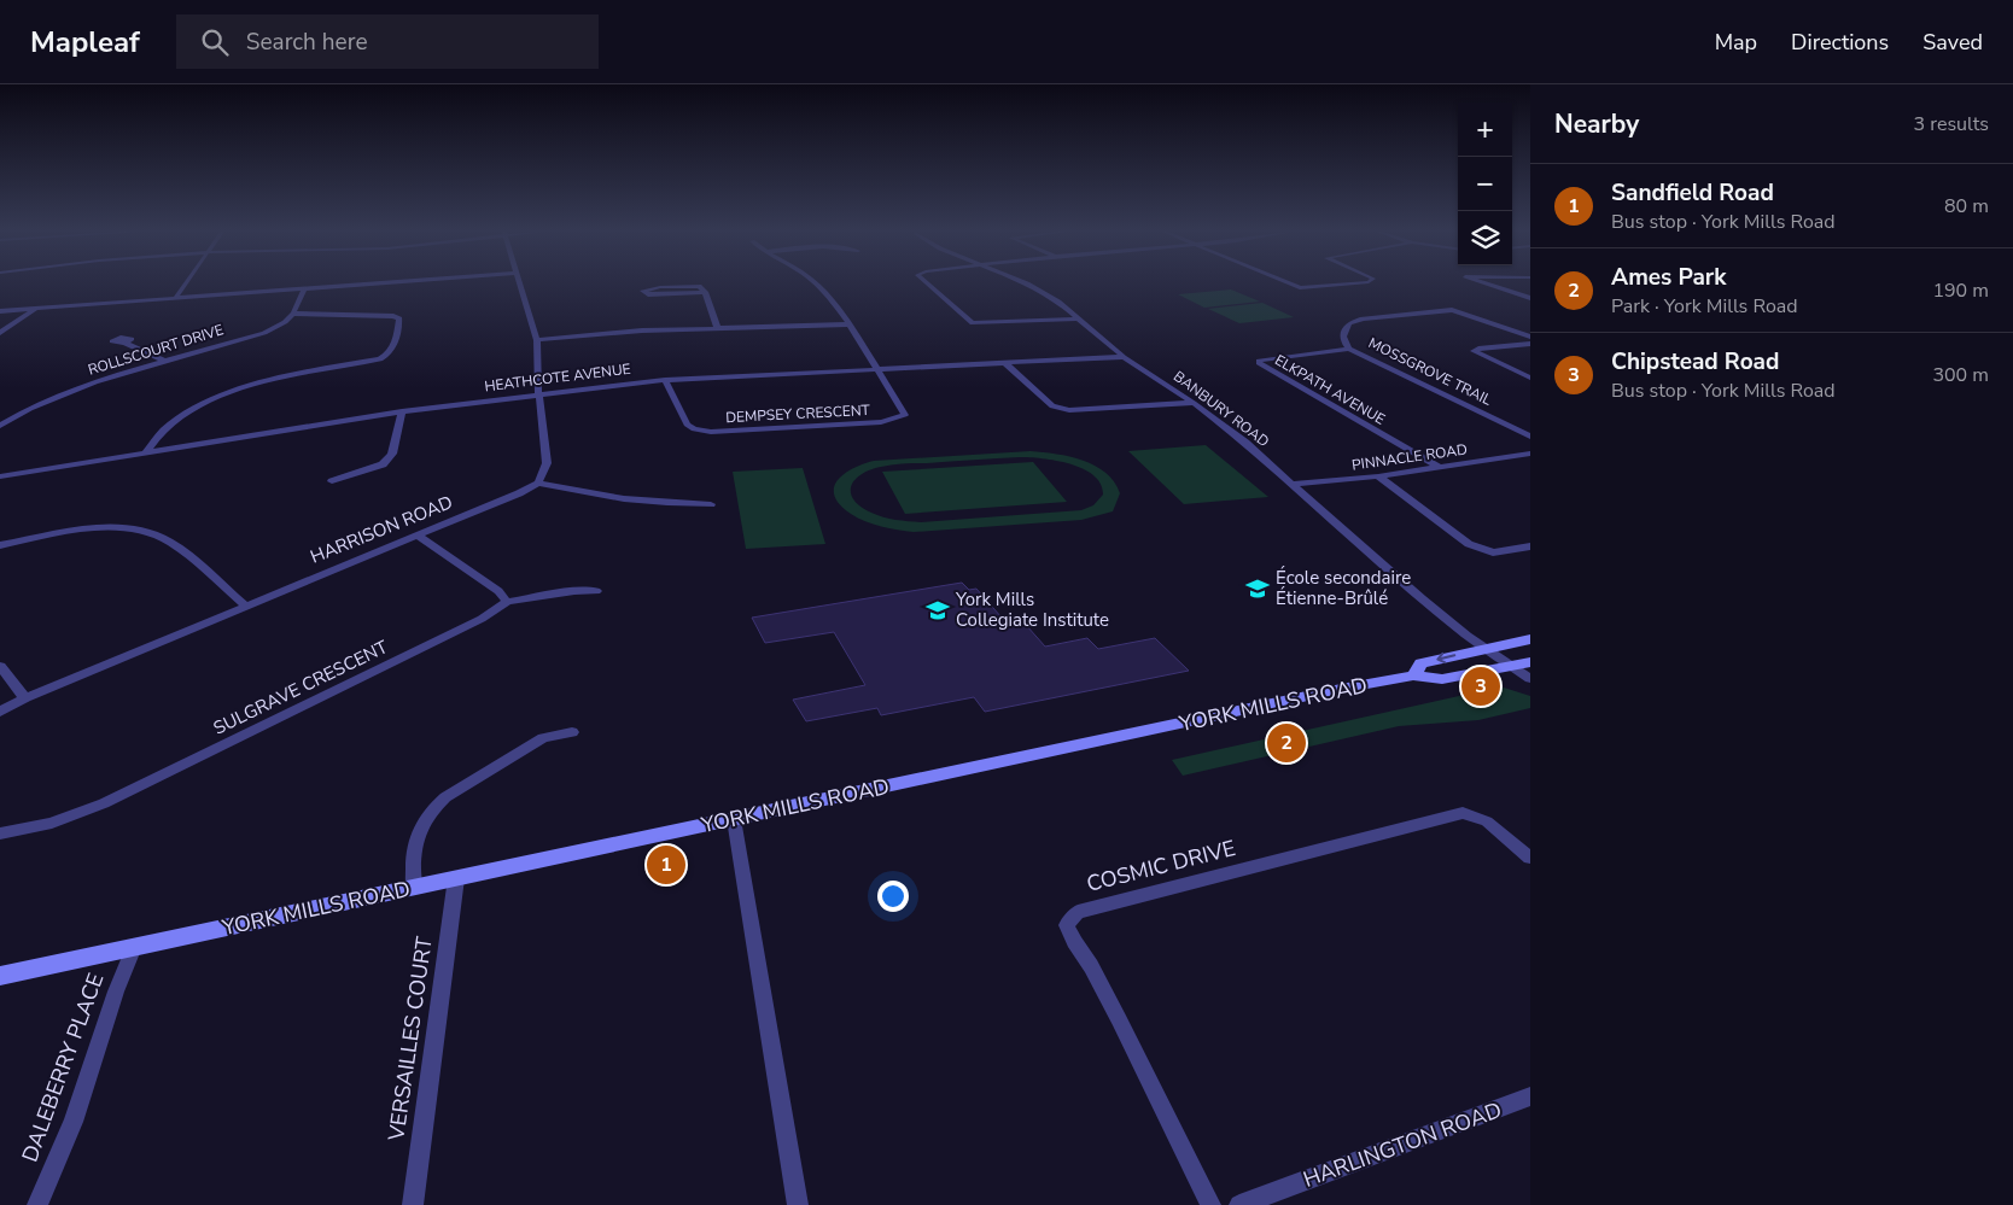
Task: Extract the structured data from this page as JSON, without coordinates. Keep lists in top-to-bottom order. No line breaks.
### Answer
{"streets":{"main road":["YORK MILLS ROAD"],"street":["ROLLSCOURT DRIVE","MOSSGROVE TRAIL","HEATHCOTE AVENUE","ELKPATH AVENUE","BANBURY ROAD","DEMPSEY CRESCENT","PINNACLE ROAD","HARRISON ROAD","SULGRAVE CRESCENT","COSMIC DRIVE","VERSAILLES COURT","DALEBERRY PLACE","HARLINGTON ROAD"]},"crossings":[["MOSSGROVE TRAIL","ELKPATH AVENUE"],["HEATHCOTE AVENUE","BANBURY ROAD"],["HEATHCOTE AVENUE","DEMPSEY CRESCENT"],["ELKPATH AVENUE","PINNACLE ROAD"],["BANBURY ROAD","PINNACLE ROAD"],["BANBURY ROAD","YORK MILLS ROAD"],["YORK MILLS ROAD","VERSAILLES COURT"],["YORK MILLS ROAD","DALEBERRY PLACE"]],"places":{"school or university":["École secondaire Étienne-Brûlé","York Mills Collegiate Institute"]},"page":{"header":"Mapleaf","search":"Search here","nav":["Map","Directions","Saved"],"heading":["Nearby","3 results"],"map_buttons":["+","−"],"list":[{"mark":"1","name":"Sandfield Road","note":"Bus stop · York Mills Road","value":"80 m"},{"mark":"2","name":"Ames Park","note":"Park · York Mills Road","value":"190 m"},{"mark":"3","name":"Chipstead Road","note":"Bus stop · York Mills Road","value":"300 m"}],"pins":["3","2","1"]}}
